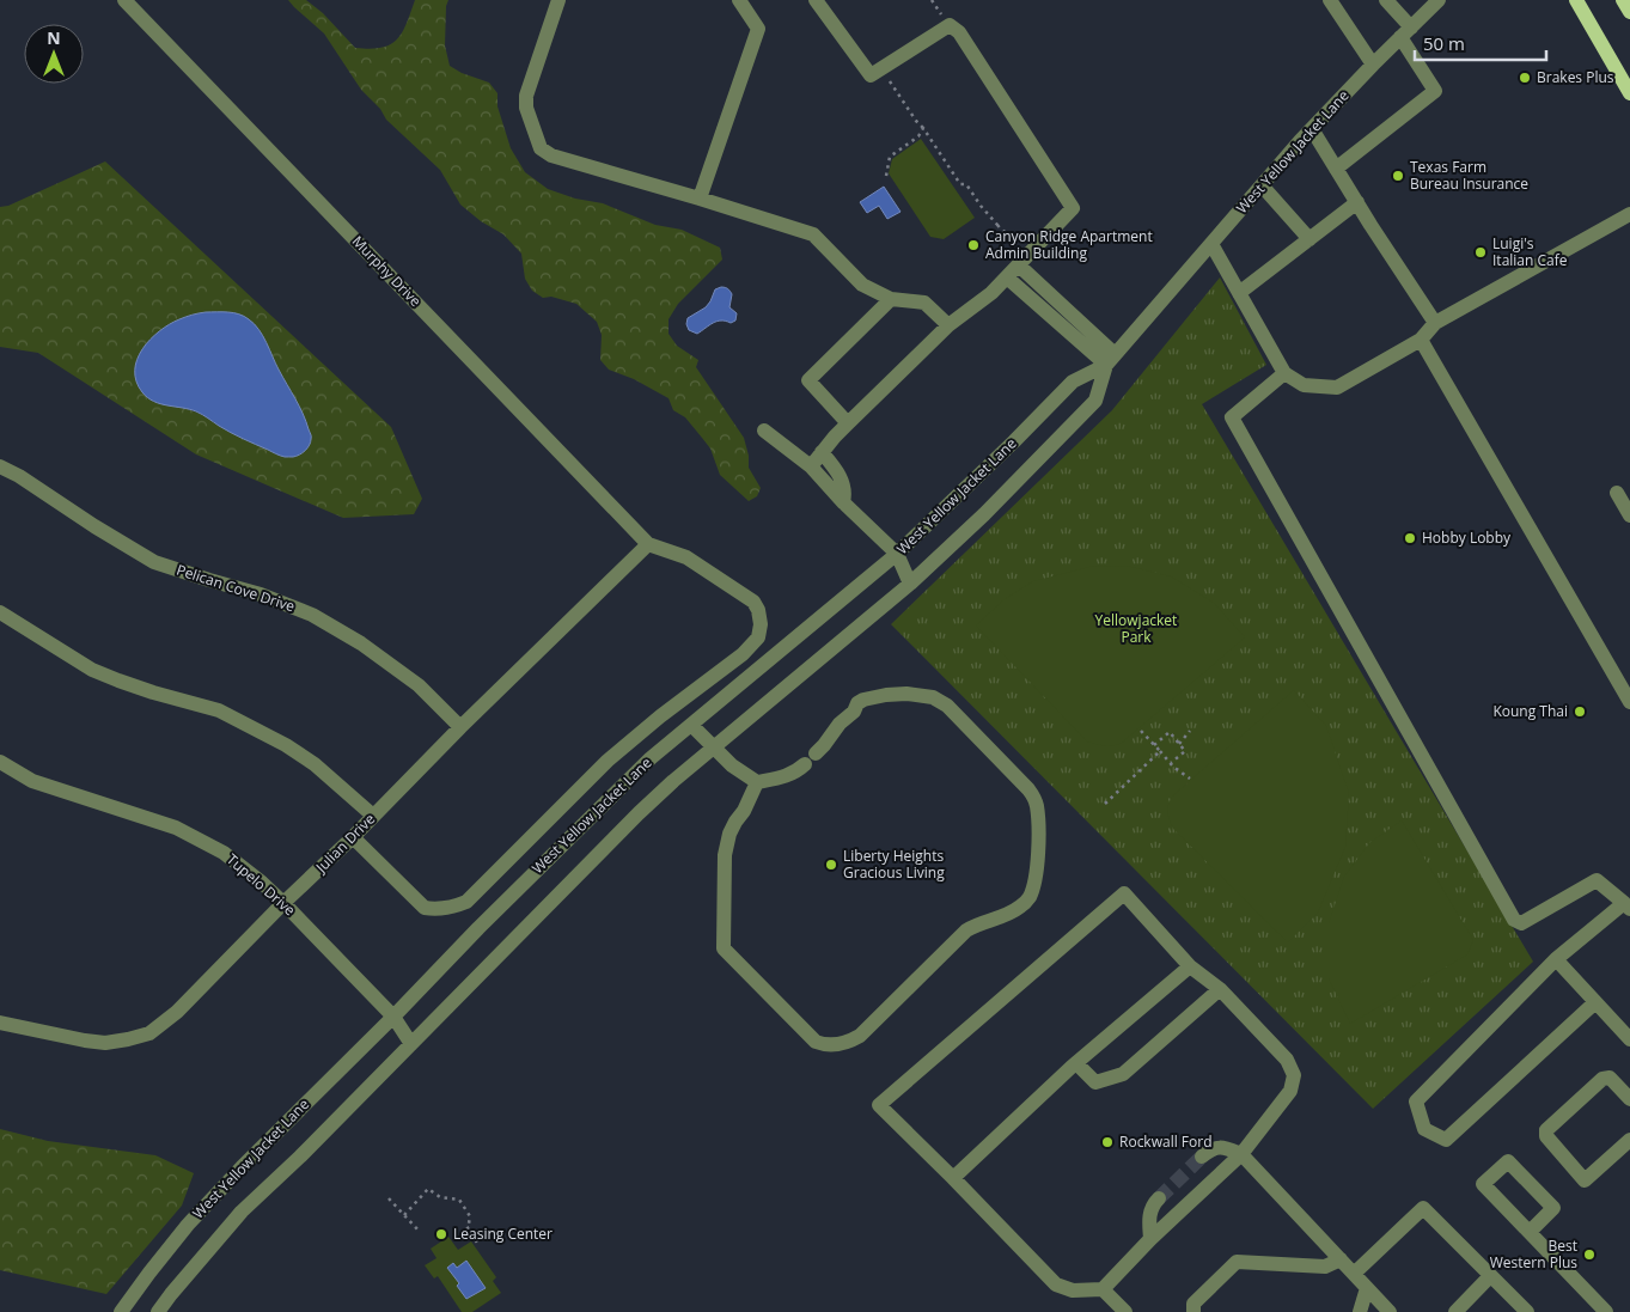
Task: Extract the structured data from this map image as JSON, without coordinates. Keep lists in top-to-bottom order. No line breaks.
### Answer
{"streets":{"street":["West Yellow Jacket Lane","Murphy Drive","Pelican Cove Drive","Julian Drive","Tupelo Drive"]},"crossings":[["West Yellow Jacket Lane","Tupelo Drive"],["Murphy Drive","Julian Drive"],["Pelican Cove Drive","Julian Drive"],["Julian Drive","Tupelo Drive"]],"parks":["Yellowjacket Park"],"places":["Brakes Plus","Texas Farm Bureau Insurance","Canyon Ridge Apartment Admin Building","Luigi's Italian Cafe","Hobby Lobby","Koung Thai","Liberty Heights Gracious Living","Rockwall Ford","Leasing Center","Best Western Plus"],"scale_bar":"50 m","north":"top"}
